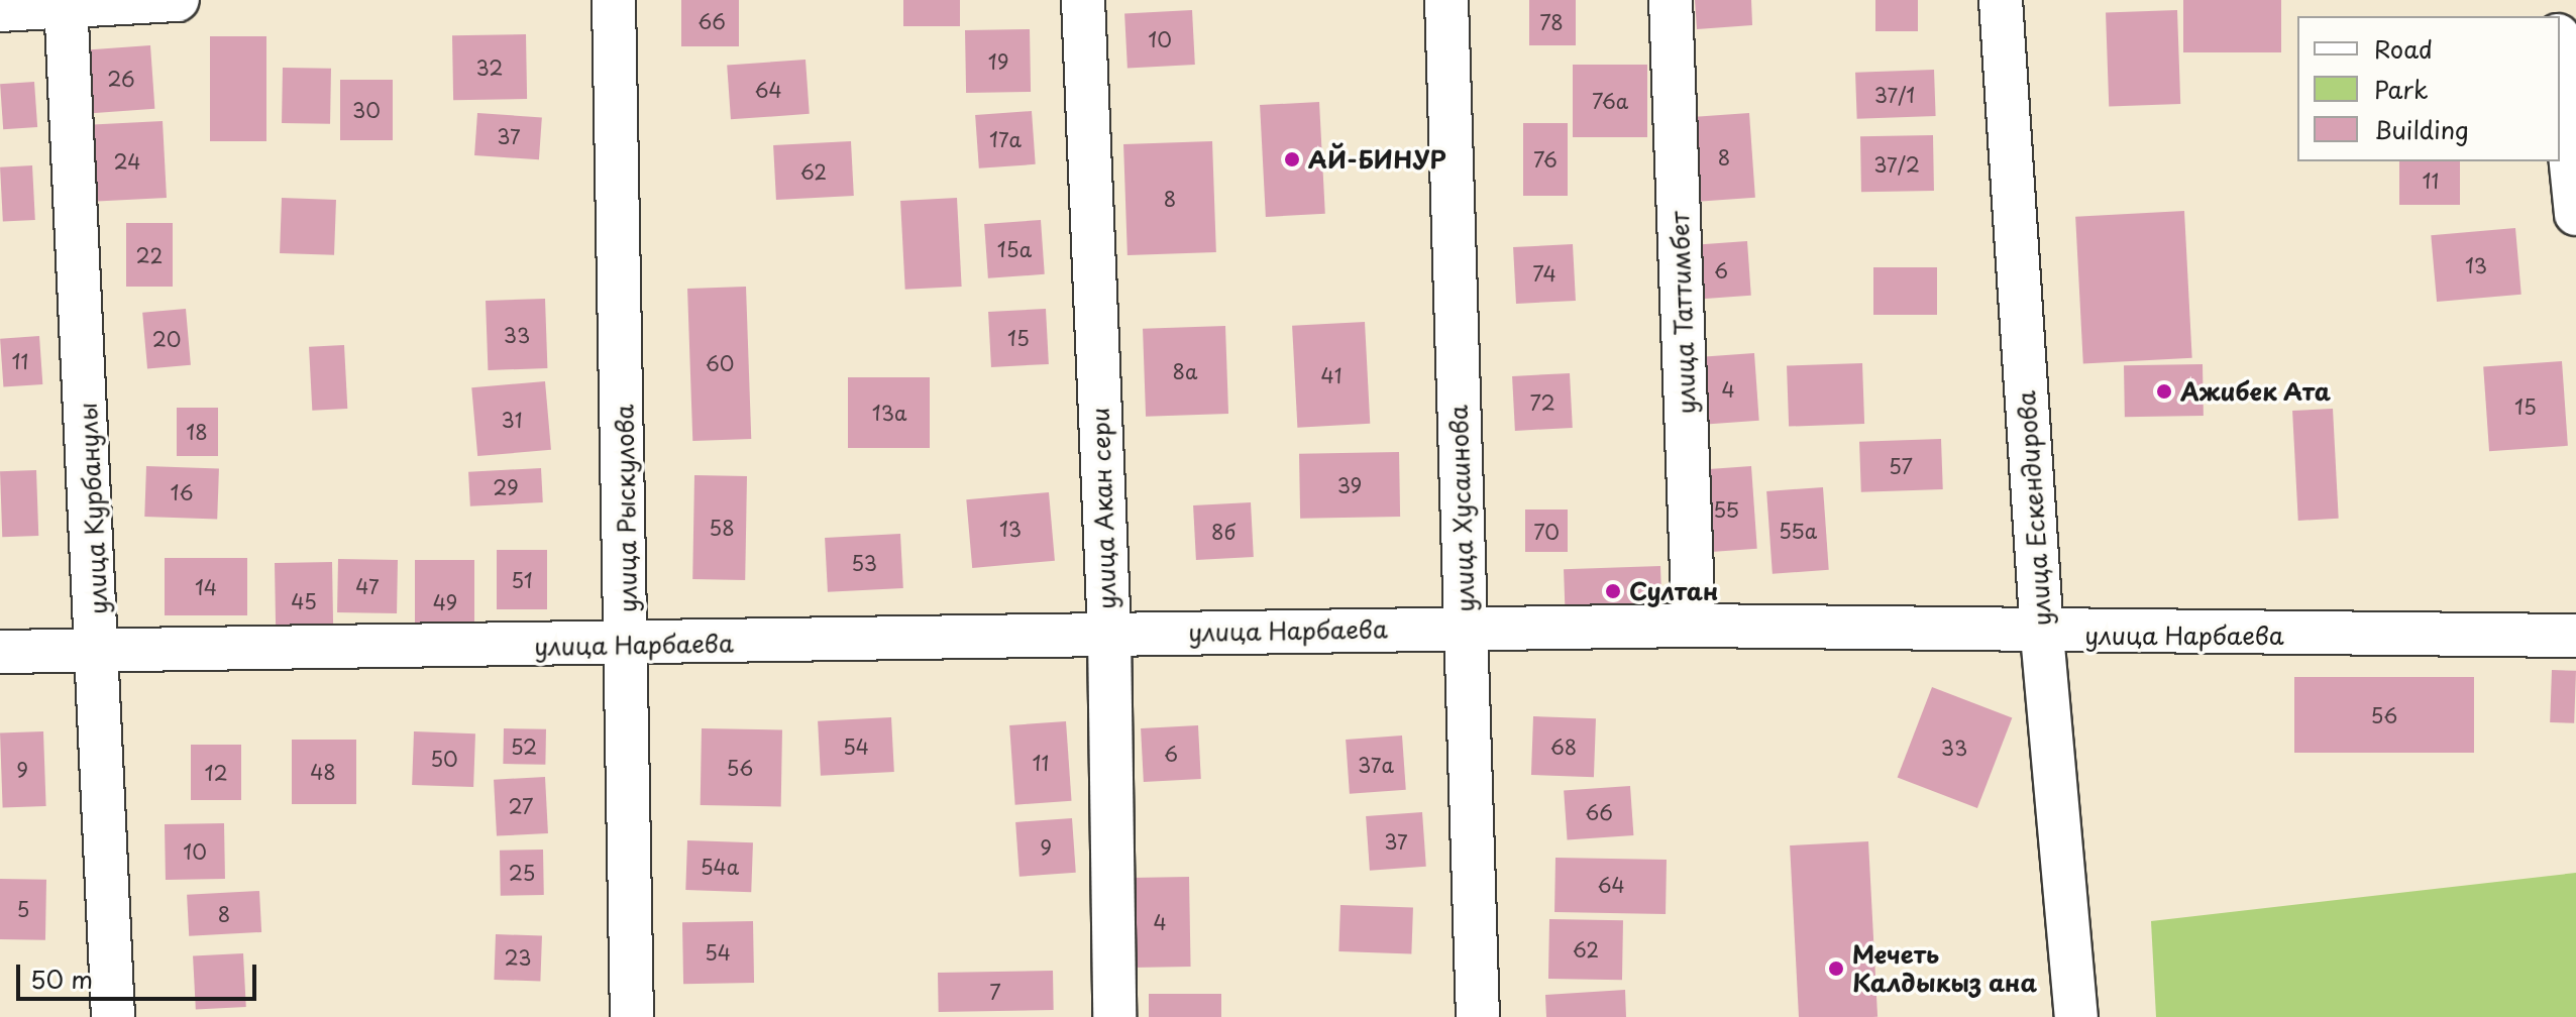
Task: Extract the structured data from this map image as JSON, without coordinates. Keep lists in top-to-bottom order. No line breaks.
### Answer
{"streets":{"street":["улица Таттимбет","улица Курбанулы","улица Рыскулова","улица Акан сери","улица Хусаинова","улица Ескендирова","улица Нарбаева"]},"crossings":[["улица Таттимбет","улица Нарбаева"],["улица Курбанулы","улица Нарбаева"],["улица Рыскулова","улица Нарбаева"],["улица Акан сери","улица Нарбаева"],["улица Хусаинова","улица Нарбаева"],["улица Ескендирова","улица Нарбаева"]],"places":["АЙ-БИНУР","Ажибек Ата","Султан","Мечеть Калдыкыз ана"],"house_numbers":["66","78","10","19","32","26","64","37/1","76а","30","37","17а","8","76","24","37/2","62","11","8","15а","22","13","6","74","33","15","20","11","60","8а","41","4","72","15","13а","31","18","57","39","29","16","55","58","13","55а","8б","70","53","51","47","14","45","49","56","52","54","68","33","6","50","11","37а","56","9","48","12","27","66","37","9","10","54а","25","64","5","8","4","62","54","23","7"],"legend":["Road","Park","Building"],"scale_bar":"50 m"}
